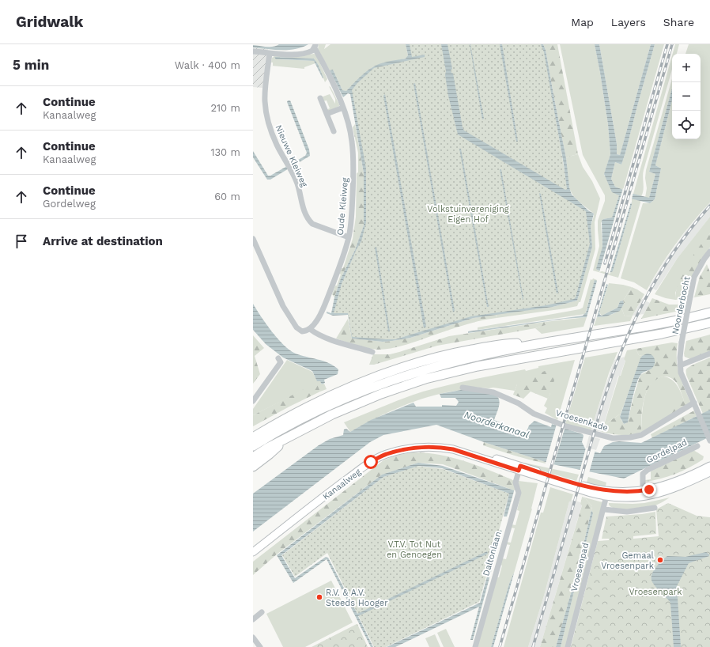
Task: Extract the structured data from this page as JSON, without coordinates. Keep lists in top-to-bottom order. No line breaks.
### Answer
{"streets":{"main road":["Kanaalweg"],"street":["Nieuwe Kleiweg","Oude Kleiweg","Noorderbocht","Vroesenkade","Gordelpad","Daltonlaan","Vroesenpad"]},"crossings":[["Nieuwe Kleiweg","Oude Kleiweg"],["Noorderbocht","Vroesenkade"],["Kanaalweg","Daltonlaan"],["Kanaalweg","Vroesenpad"]],"water":["Noorderkanaal"],"parks":["Volkstuinvereniging Eigen Hof","V.T.V. Tot Nut en Genoegen","Vroesenpark"],"places":["Gemaal Vroesenpark","R.V. & A.V. Steeds Hooger"],"page":{"header":"Gridwalk","nav":["Map","Layers","Share"],"heading":["5 min","Walk · 400 m"],"map_buttons":["+","−"],"list":[["Continue","Kanaalweg","210 m"],["Continue","Kanaalweg","130 m"],["Continue","Gordelweg","60 m"],"Arrive at destination"]}}
